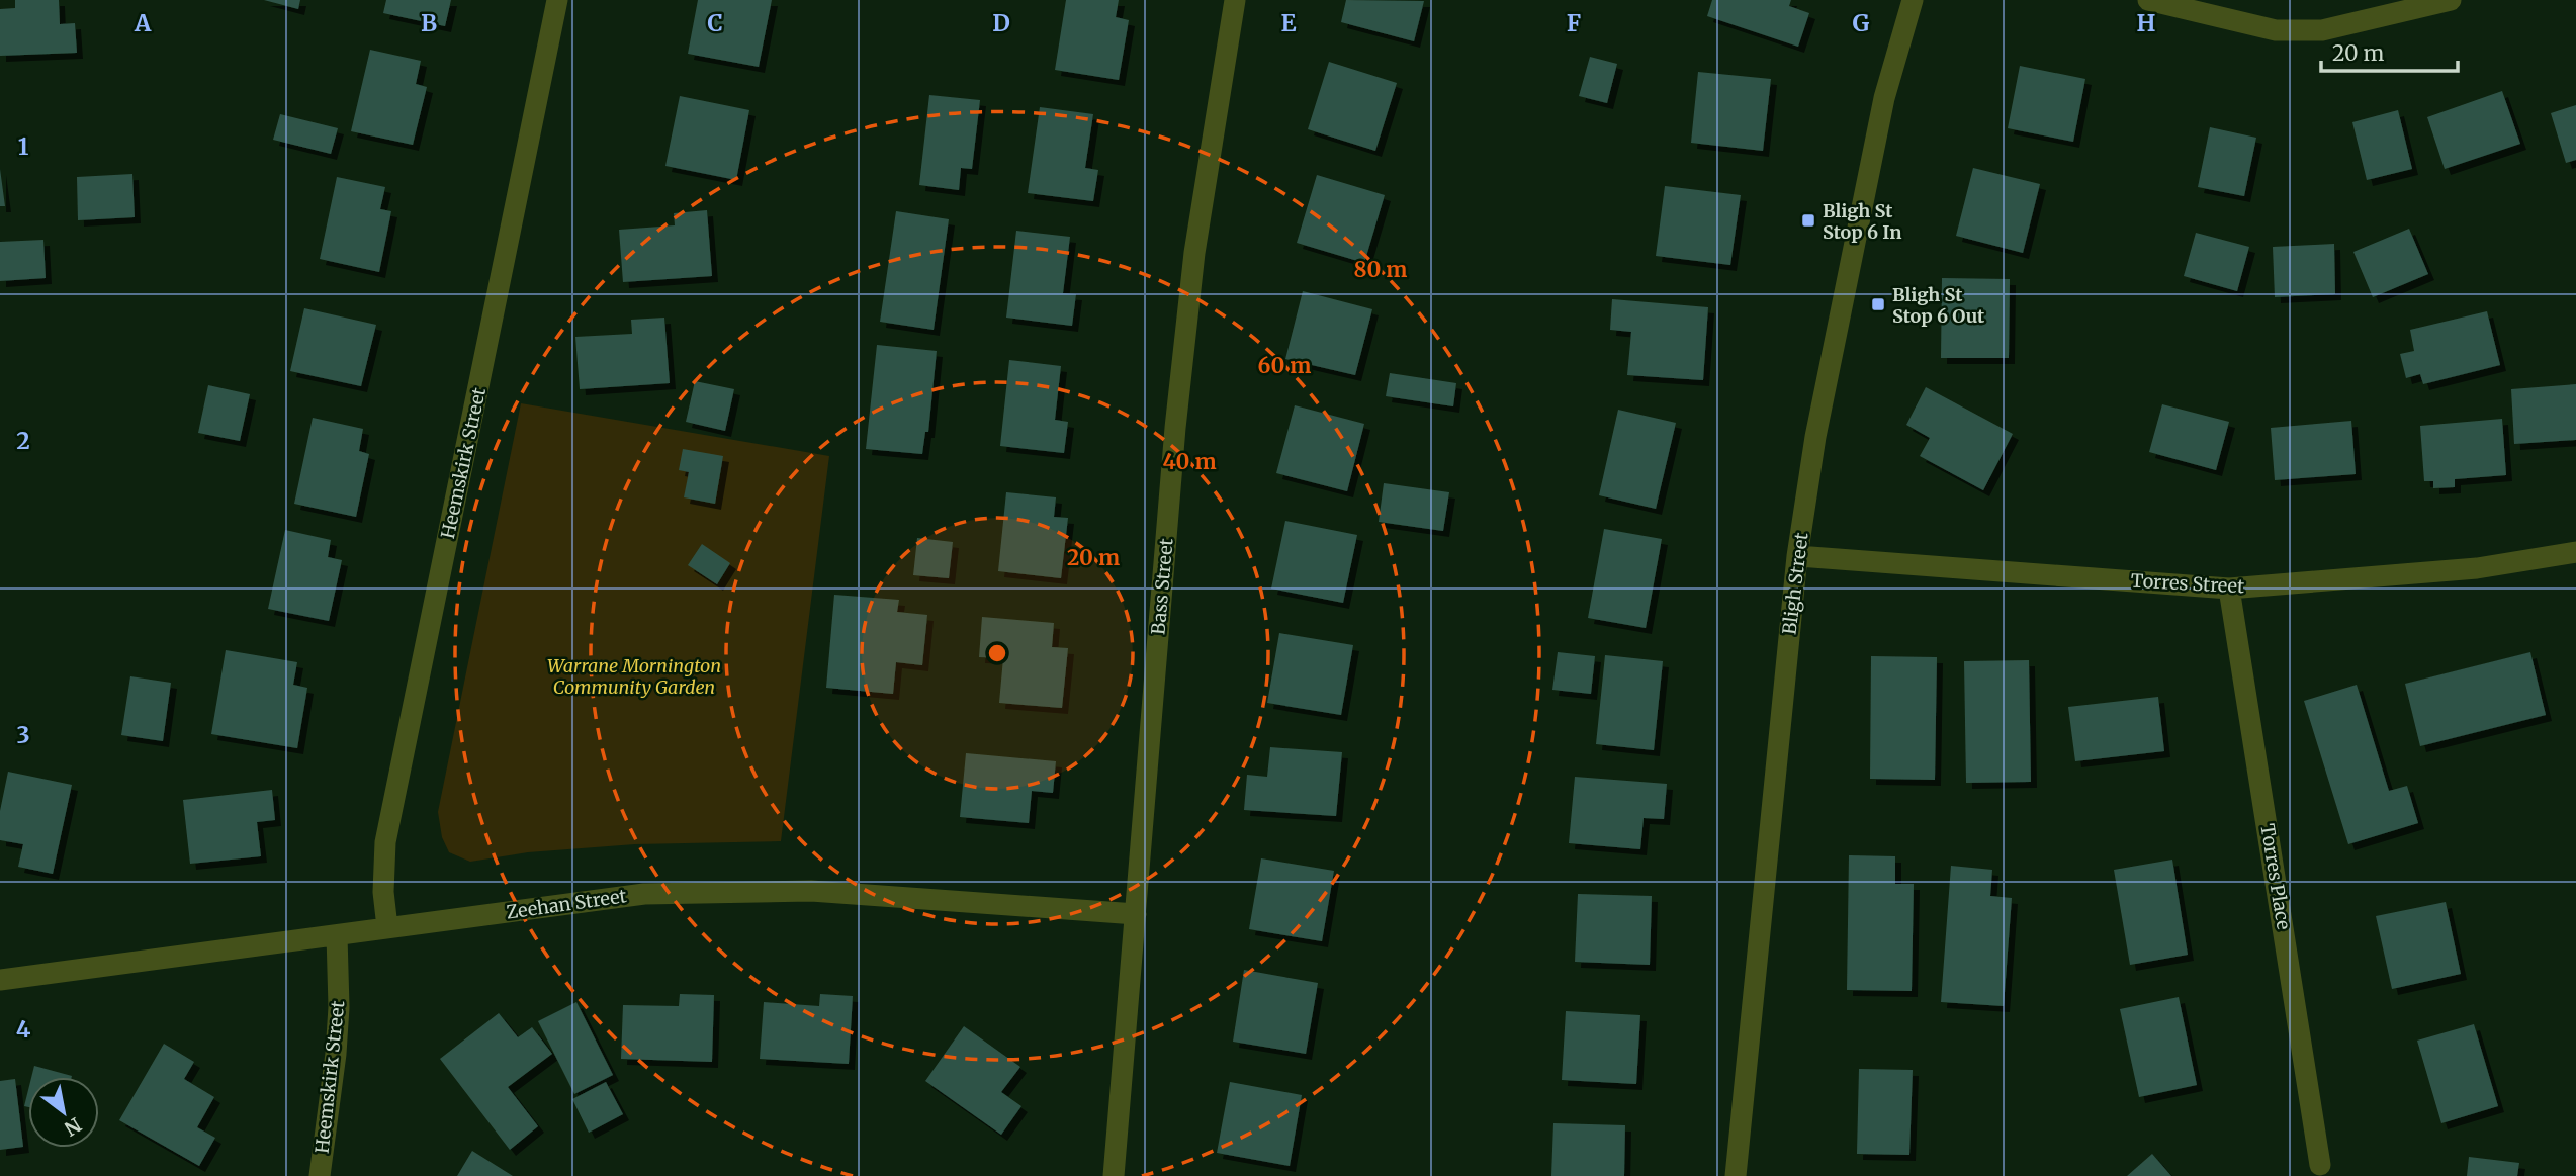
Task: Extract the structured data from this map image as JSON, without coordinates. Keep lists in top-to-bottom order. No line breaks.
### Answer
{"streets":{"street":["Heemskirk Street","Bligh Street","Torres Street","Bass Street","Torres Place","Zeehan Street"]},"crossings":[["Heemskirk Street","Zeehan Street"],["Bligh Street","Torres Street"],["Torres Street","Torres Place"],["Bass Street","Zeehan Street"]],"parks":["Warrane Mornington Community Garden"],"places":{"transit":["Bligh St Stop 6 In","Bligh St Stop 6 Out"]},"scale_bar":"20 m","north":"bottom right","grid":{"columns":["A","B","C","D","E","F","G","H"],"rows":["1","2","3","4"]},"rings":["80 m","60 m","40 m","20 m"]}
